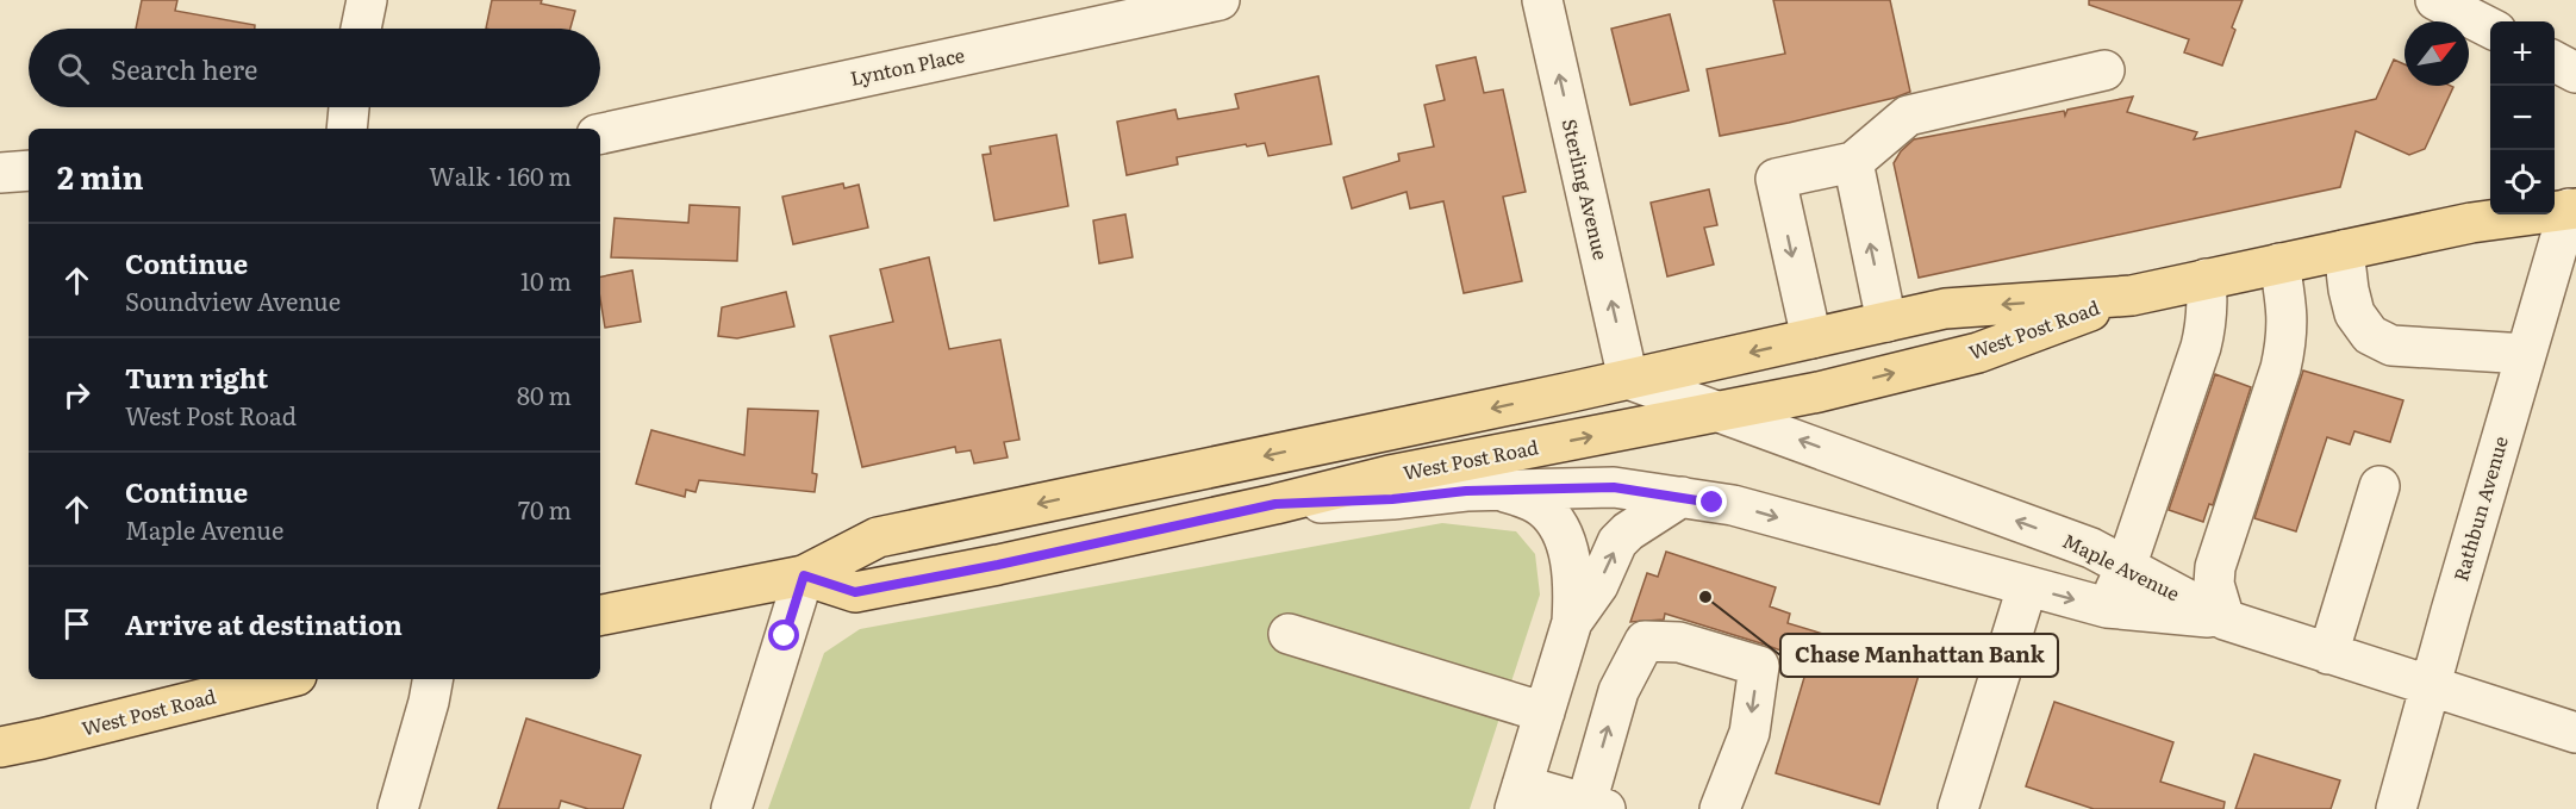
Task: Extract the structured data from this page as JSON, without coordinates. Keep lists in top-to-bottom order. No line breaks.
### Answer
{"streets":{"main road":["West Post Road"],"street":["Lynton Place","Sterling Avenue","Rathbun Avenue","Maple Avenue"]},"crossings":[["Sterling Avenue","West Post Road"],["Sterling Avenue","Maple Avenue"],["West Post Road","Rathbun Avenue"],["West Post Road","Maple Avenue"],["Rathbun Avenue","Maple Avenue"]],"places":["Chase Manhattan Bank"],"north":"top right","page":{"map_buttons":["+","−"],"search":"Search here","heading":["2 min","Walk · 160 m"],"list":[["Continue","Soundview Avenue","10 m"],["Turn right","West Post Road","80 m"],["Continue","Maple Avenue","70 m"],"Arrive at destination"]}}
